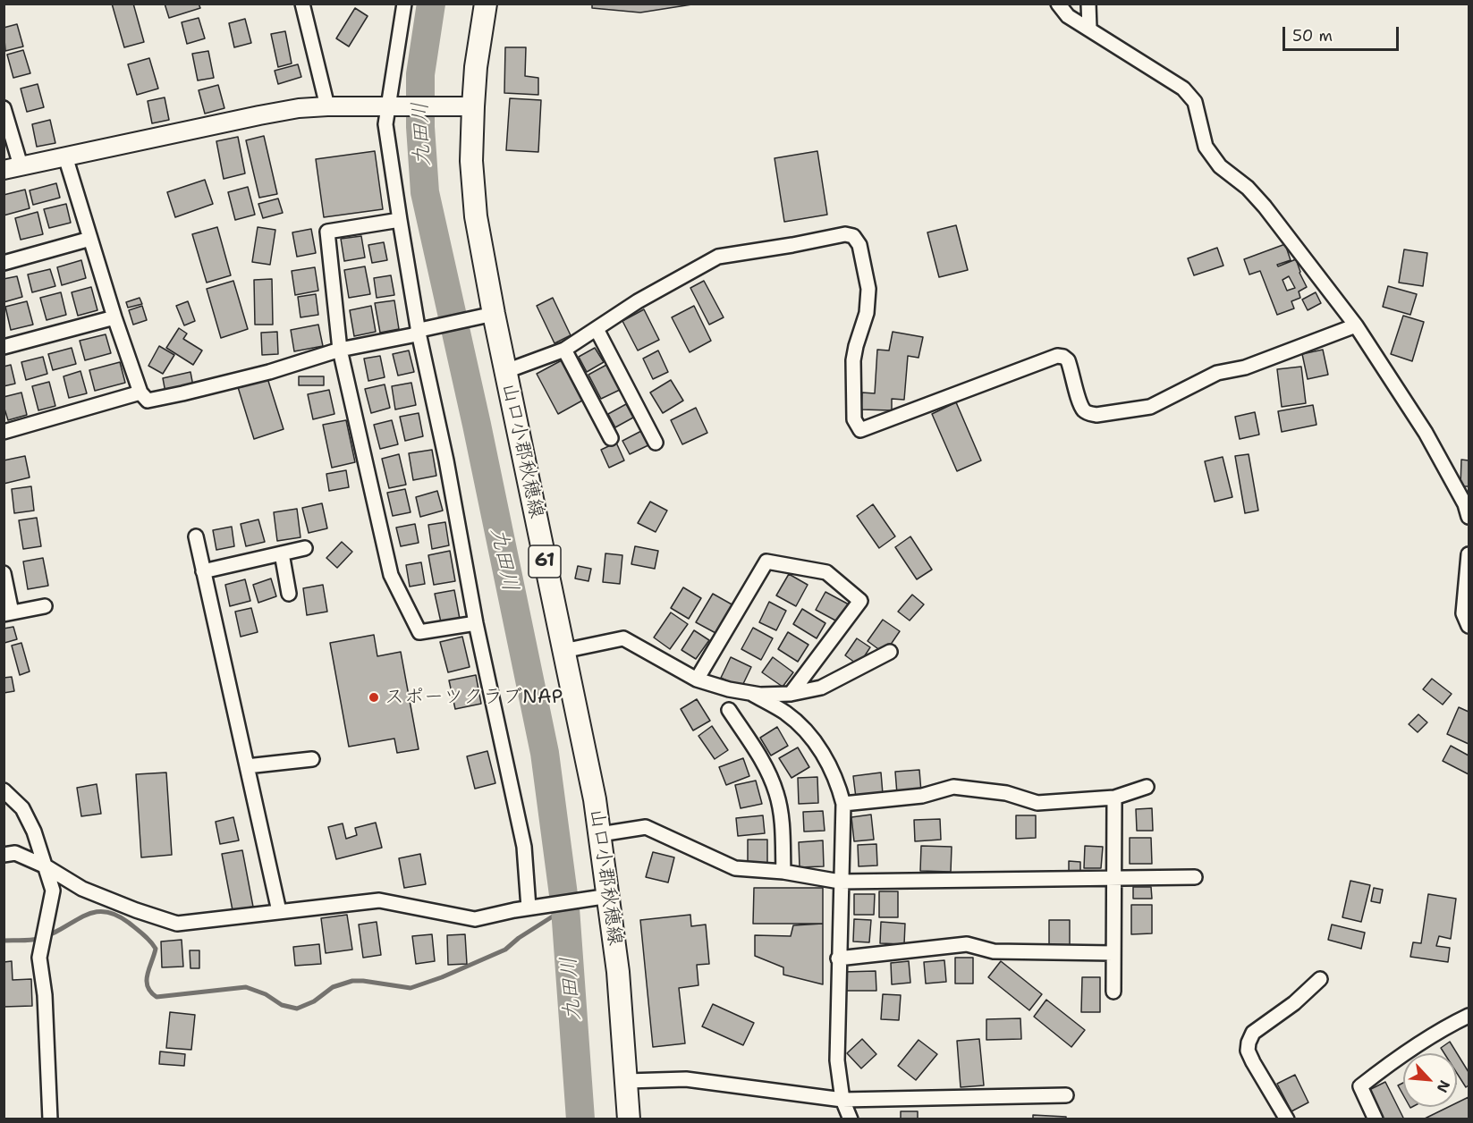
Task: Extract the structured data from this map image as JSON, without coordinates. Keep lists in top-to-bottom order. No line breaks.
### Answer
{"streets":{"main road":["山口小郡秋穂線","61"]},"water":["九田川"],"places":["スポーツクラブNAP"],"scale_bar":"50 m","north":"bottom right"}
